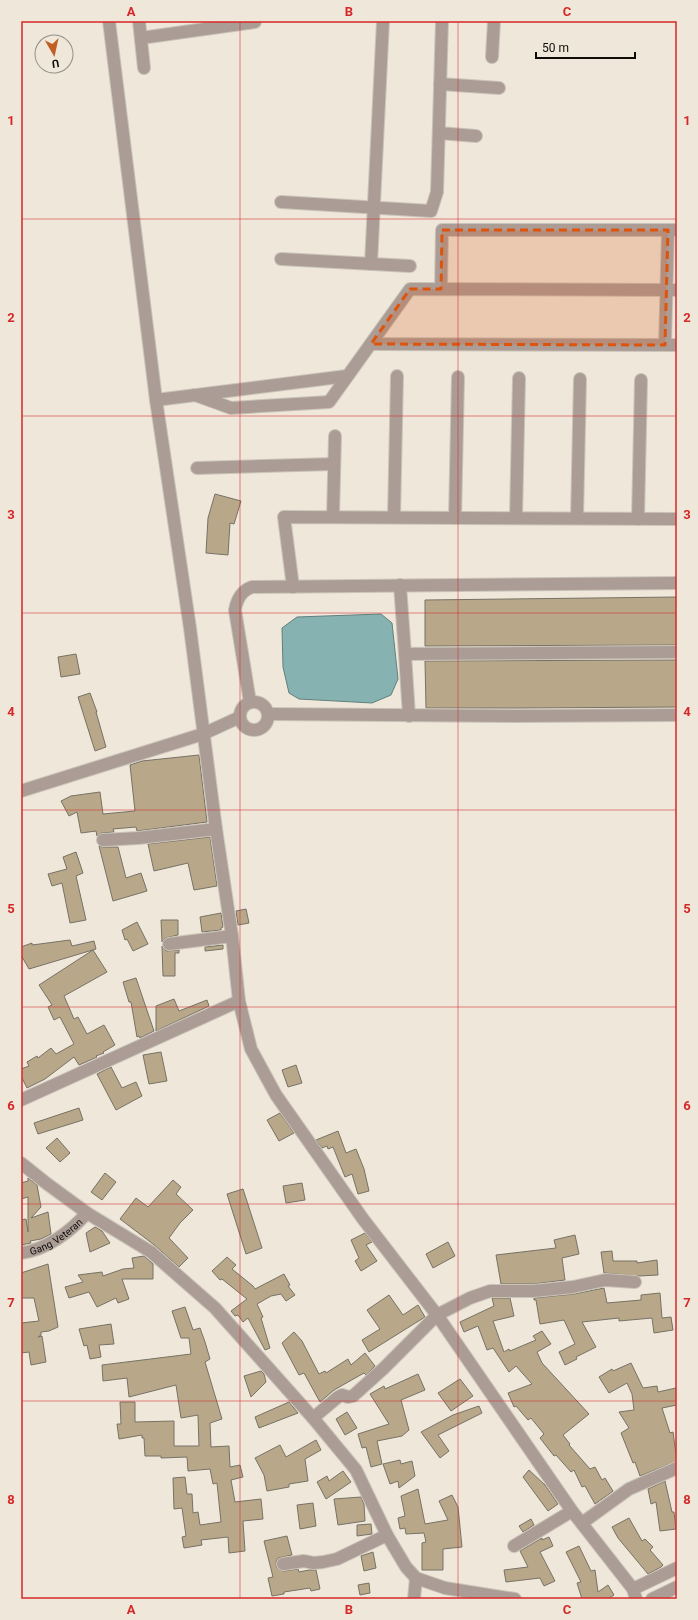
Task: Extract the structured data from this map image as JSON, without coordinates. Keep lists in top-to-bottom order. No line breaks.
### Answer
{"streets":{"street":["Gang Veteran"]},"scale_bar":"50 m","north":"bottom","grid":{"columns":["A","B","C"],"rows":["1","2","3","4","5","6","7","8"]}}
